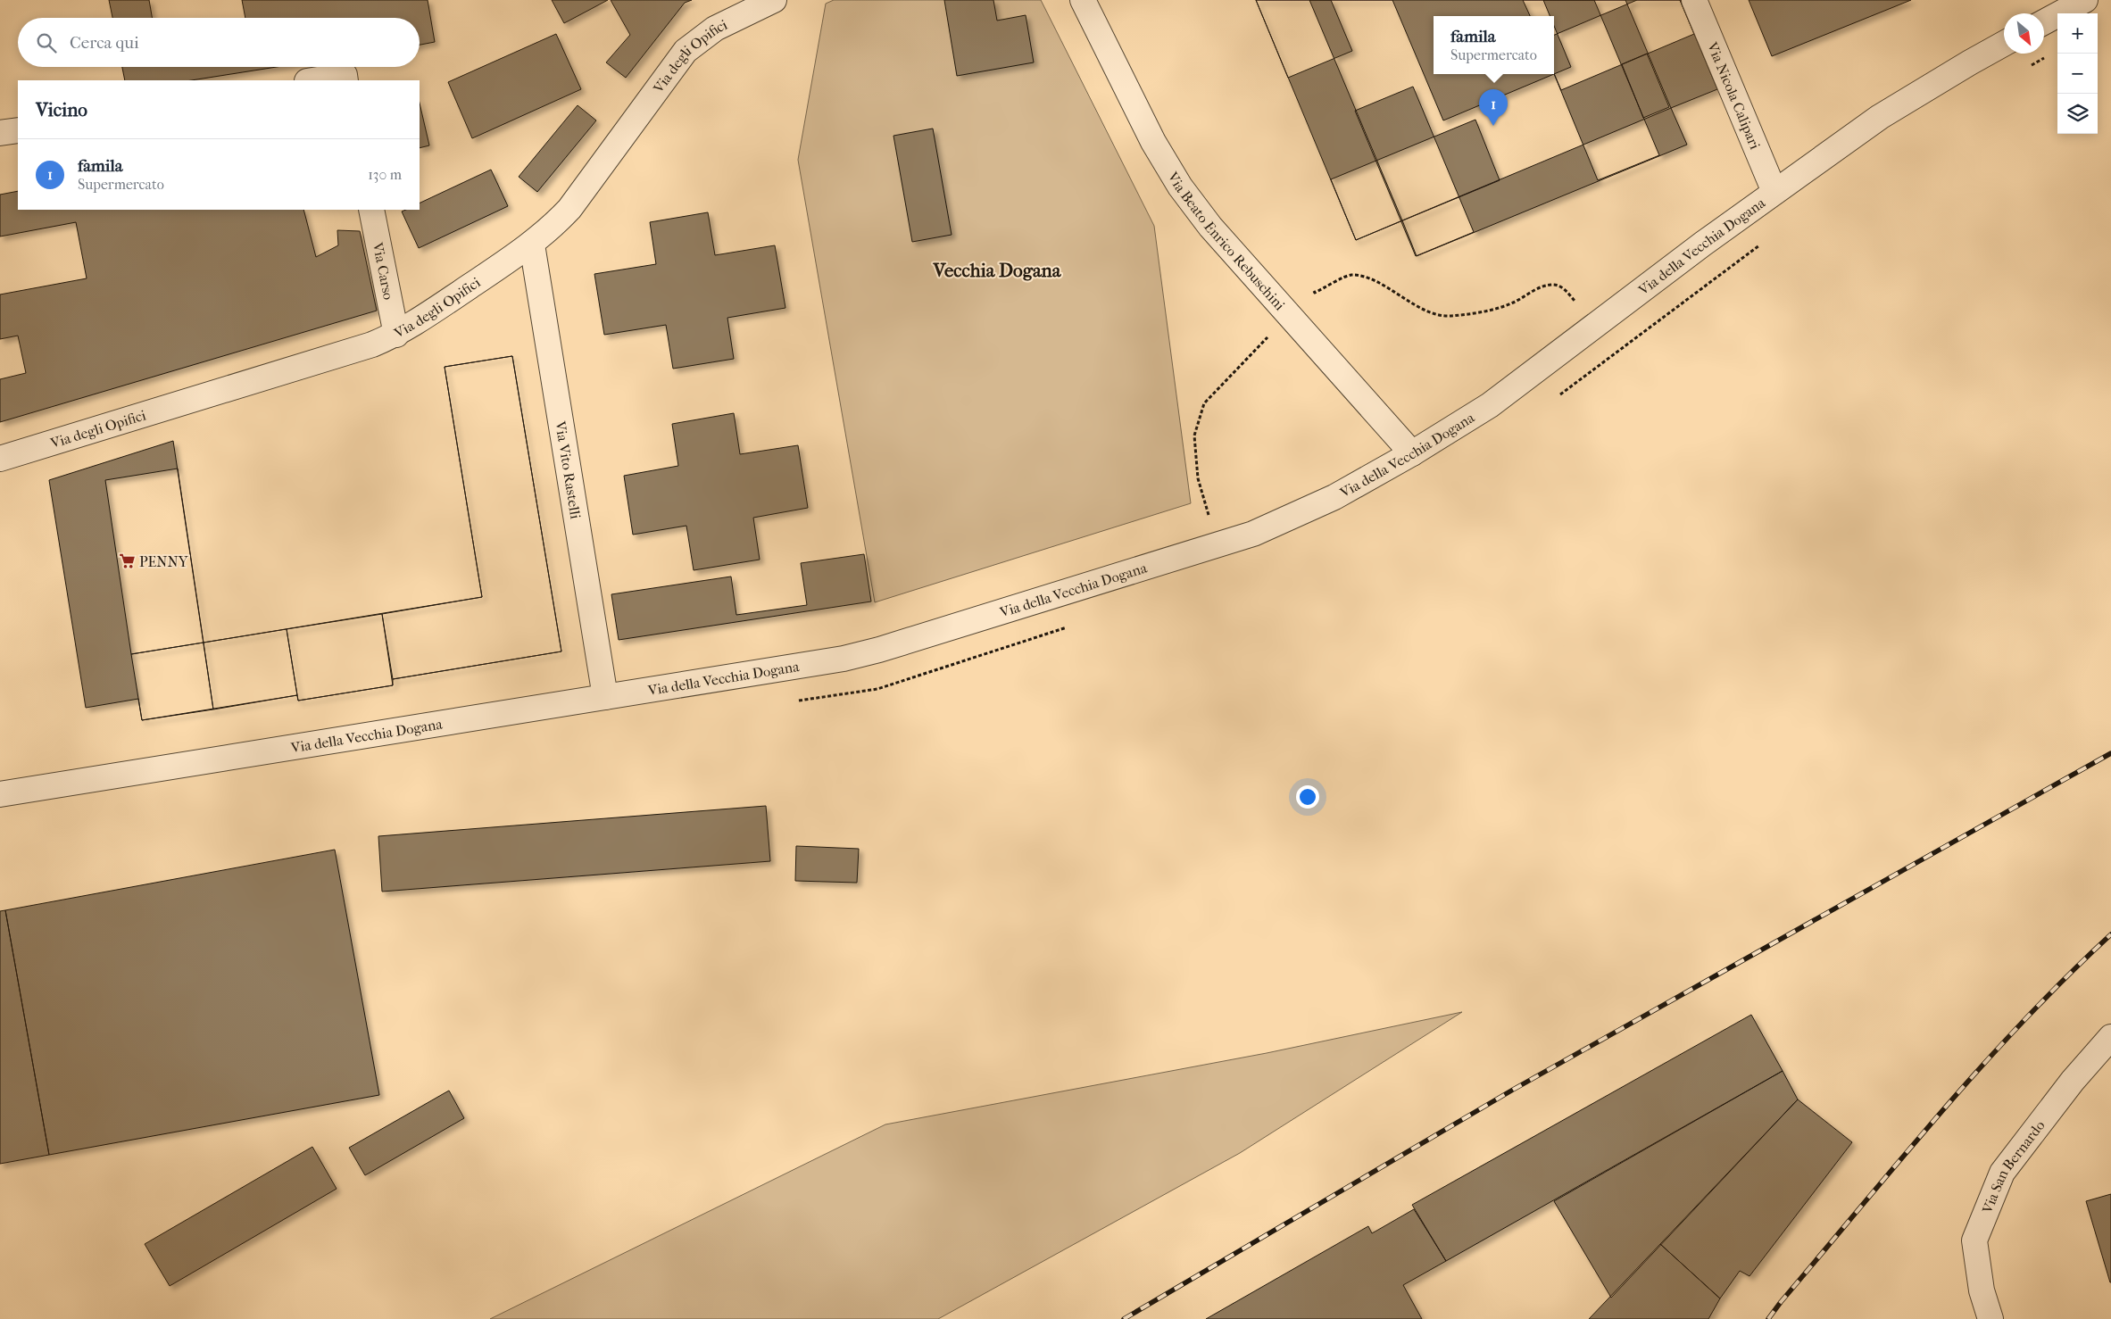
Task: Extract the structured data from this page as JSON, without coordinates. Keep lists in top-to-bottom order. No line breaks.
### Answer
{"streets":{"street":["Via degli Opifici","Via Nicola Calipari","Via Beato Enrico Rebuschini","Via della Vecchia Dogana","Via Carso","Via Vito Rastelli","Via San Bernardo"]},"crossings":[["Via degli Opifici","Via Carso"],["Via degli Opifici","Via Vito Rastelli"],["Via Nicola Calipari","Via della Vecchia Dogana"],["Via Beato Enrico Rebuschini","Via della Vecchia Dogana"],["Via della Vecchia Dogana","Via Vito Rastelli"]],"districts":["Vecchia Dogana"],"places":{"supermarket":["PENNY"]},"north":"bottom right","page":{"map_buttons":["+","−"],"popup":["famila","Supermercato"],"search":"Cerca qui","heading":"Vicino","pins":"1","list":[{"mark":"1","name":"famila","note":"Supermercato","value":"130 m"}]}}
